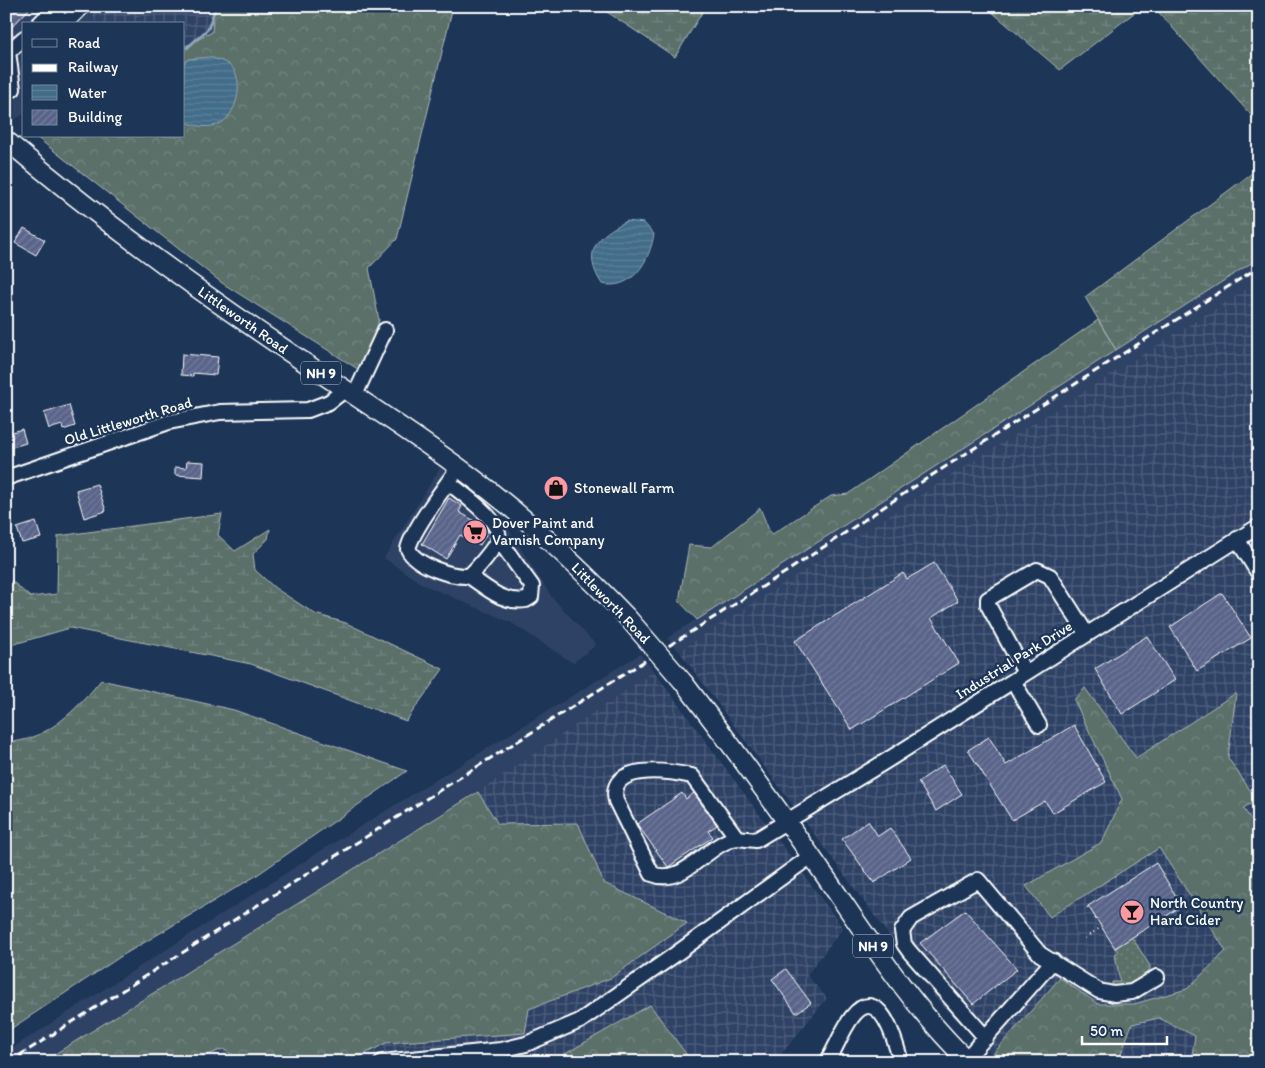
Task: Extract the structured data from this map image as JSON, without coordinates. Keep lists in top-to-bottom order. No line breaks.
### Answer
{"streets":{"main road":["Littleworth Road","NH 9"],"street":["Old Littleworth Road","Industrial Park Drive"]},"crossings":[["Littleworth Road","Old Littleworth Road"],["Littleworth Road","Industrial Park Drive"]],"places":{"shop":["Stonewall Farm"],"supermarket":["Dover Paint and Varnish Company"],"bar":["North Country Hard Cider"]},"legend":["Road","Railway","Water","Building"],"scale_bar":"50 m"}
